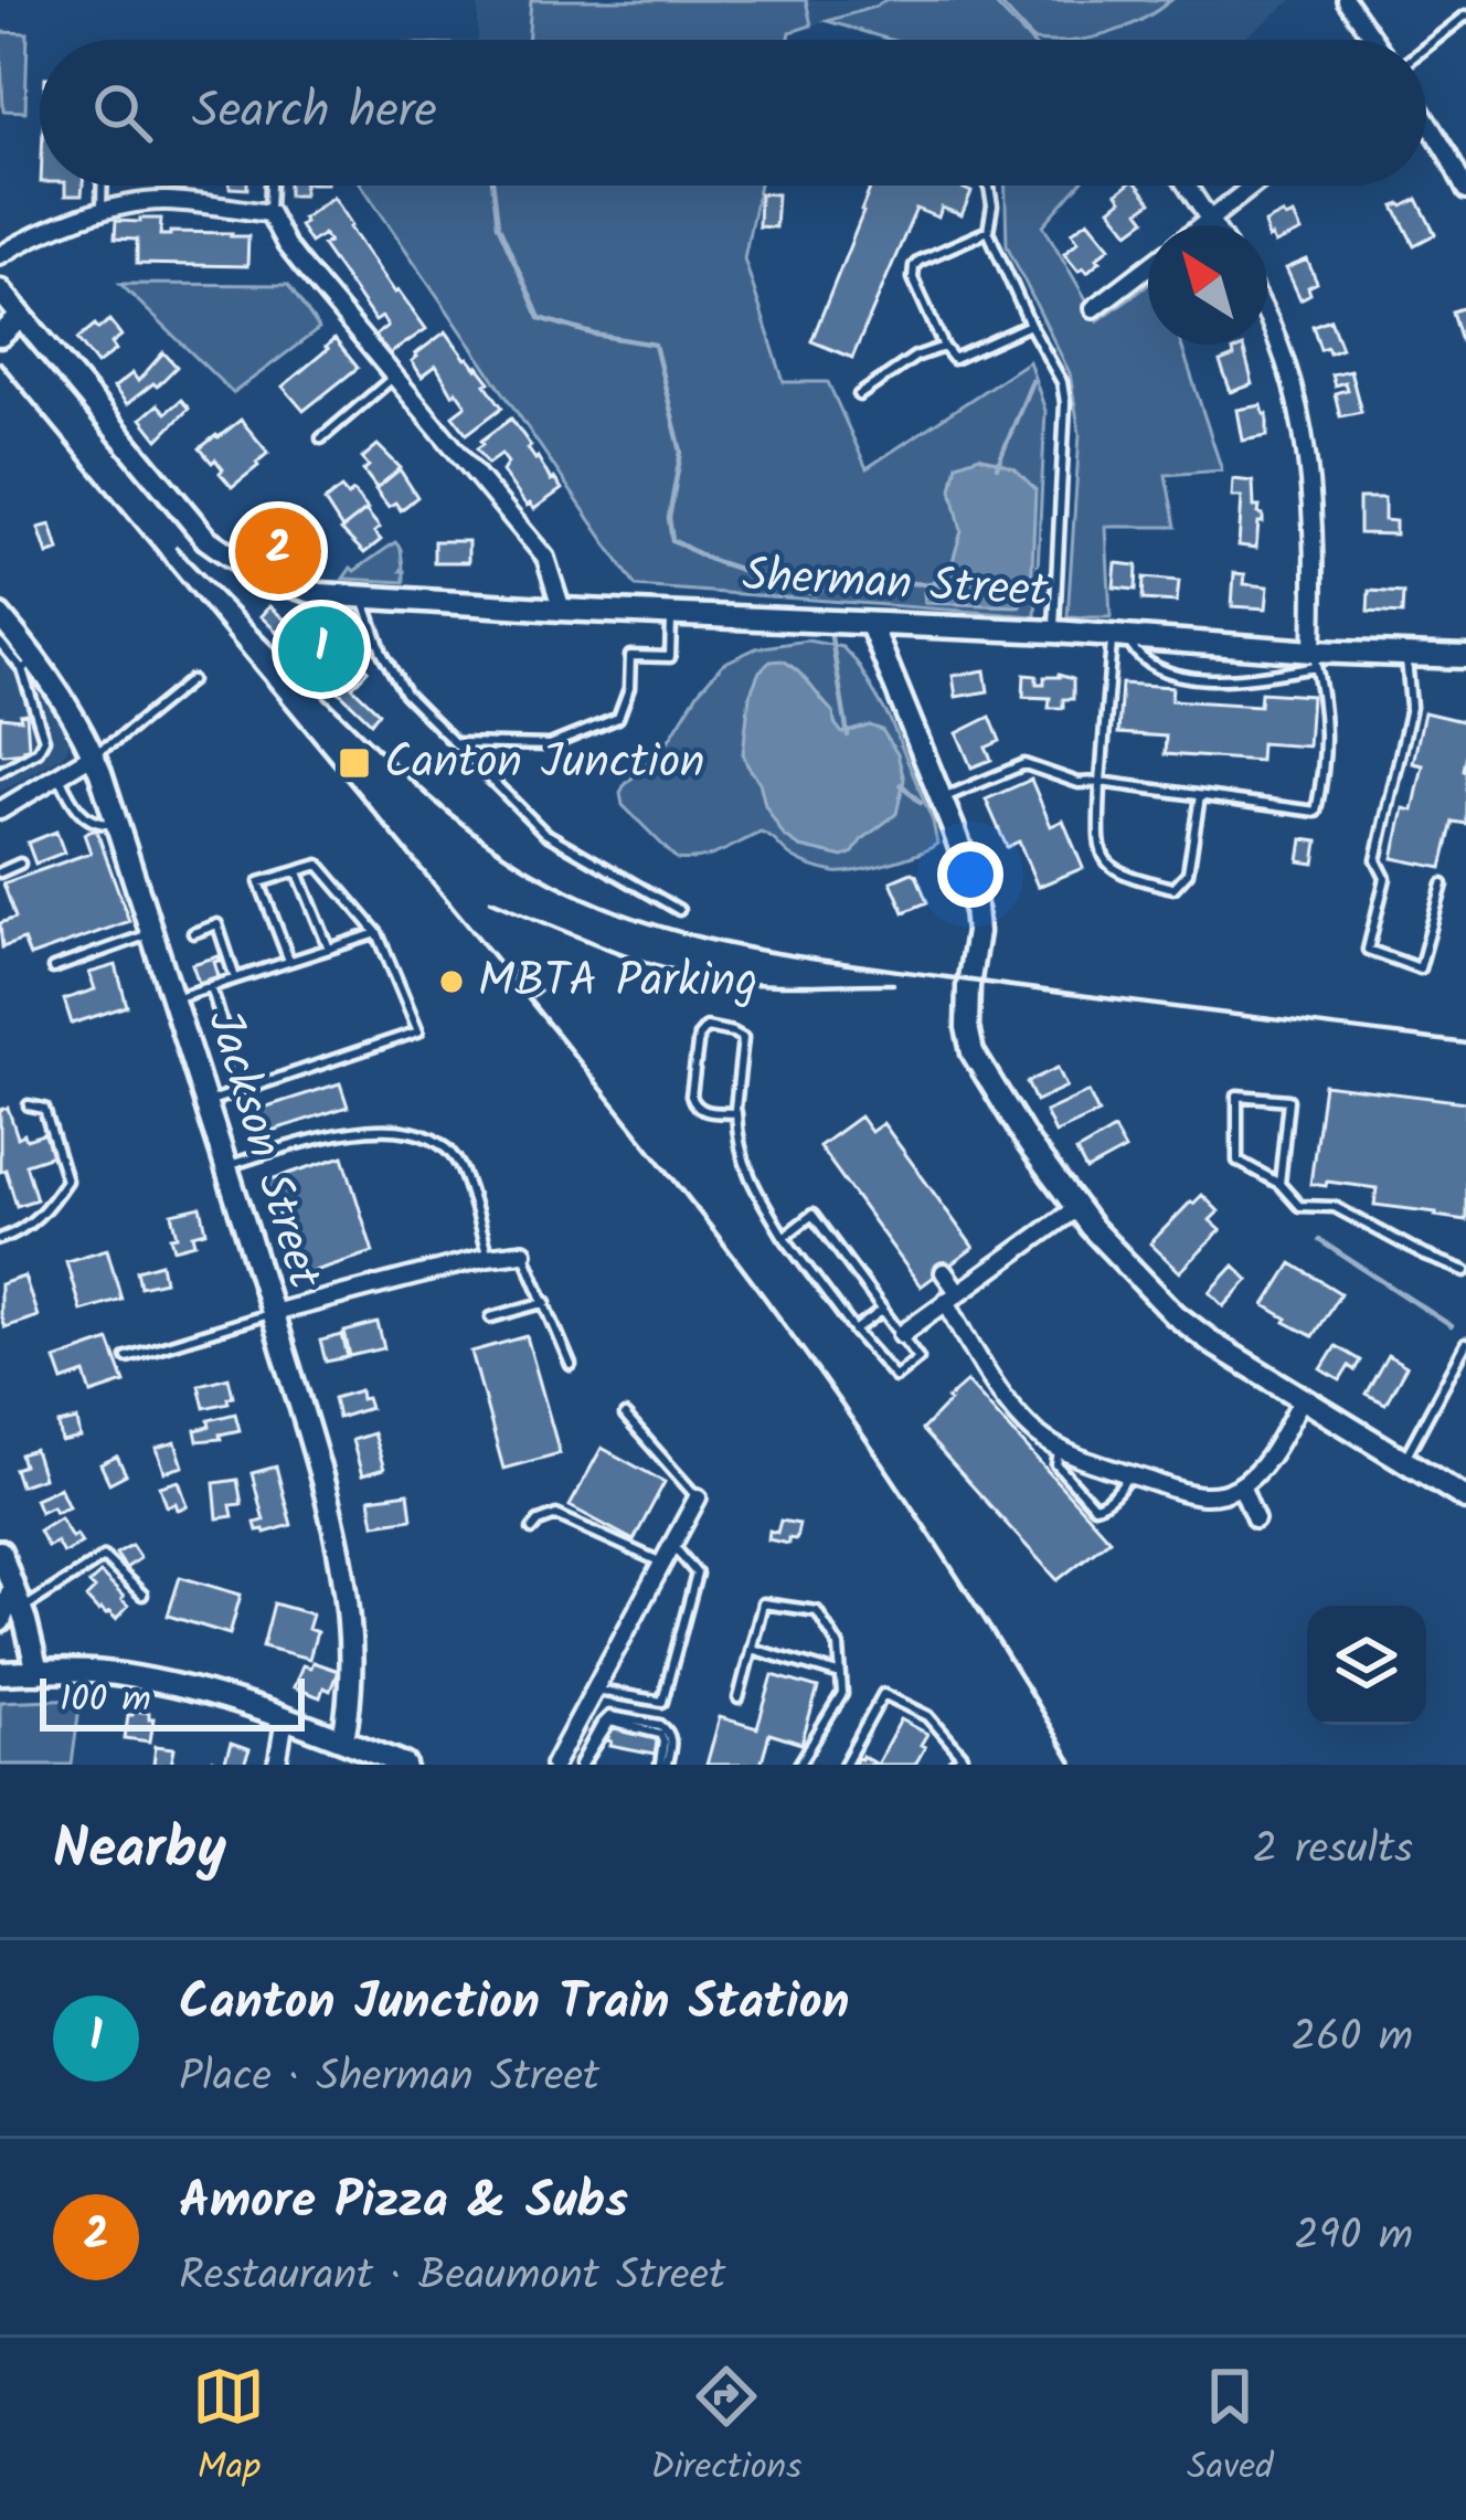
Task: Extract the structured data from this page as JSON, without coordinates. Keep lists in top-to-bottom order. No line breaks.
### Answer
{"streets":{"street":["Sherman Street","Jackson Street"]},"places":{"transit":["Canton Junction"],"other":["MBTA Parking"]},"scale_bar":"100 m","north":"top left","page":{"search":"Search here","pins":["2","1"],"scale":"100 m","heading":["Nearby","2 results"],"list":[{"mark":"1","name":"Canton Junction Train Station","note":"Place · Sherman Street","value":"260 m"},{"mark":"2","name":"Amore Pizza & Subs","note":"Restaurant · Beaumont Street","value":"290 m"}],"nav":["Map","Directions","Saved"]}}
